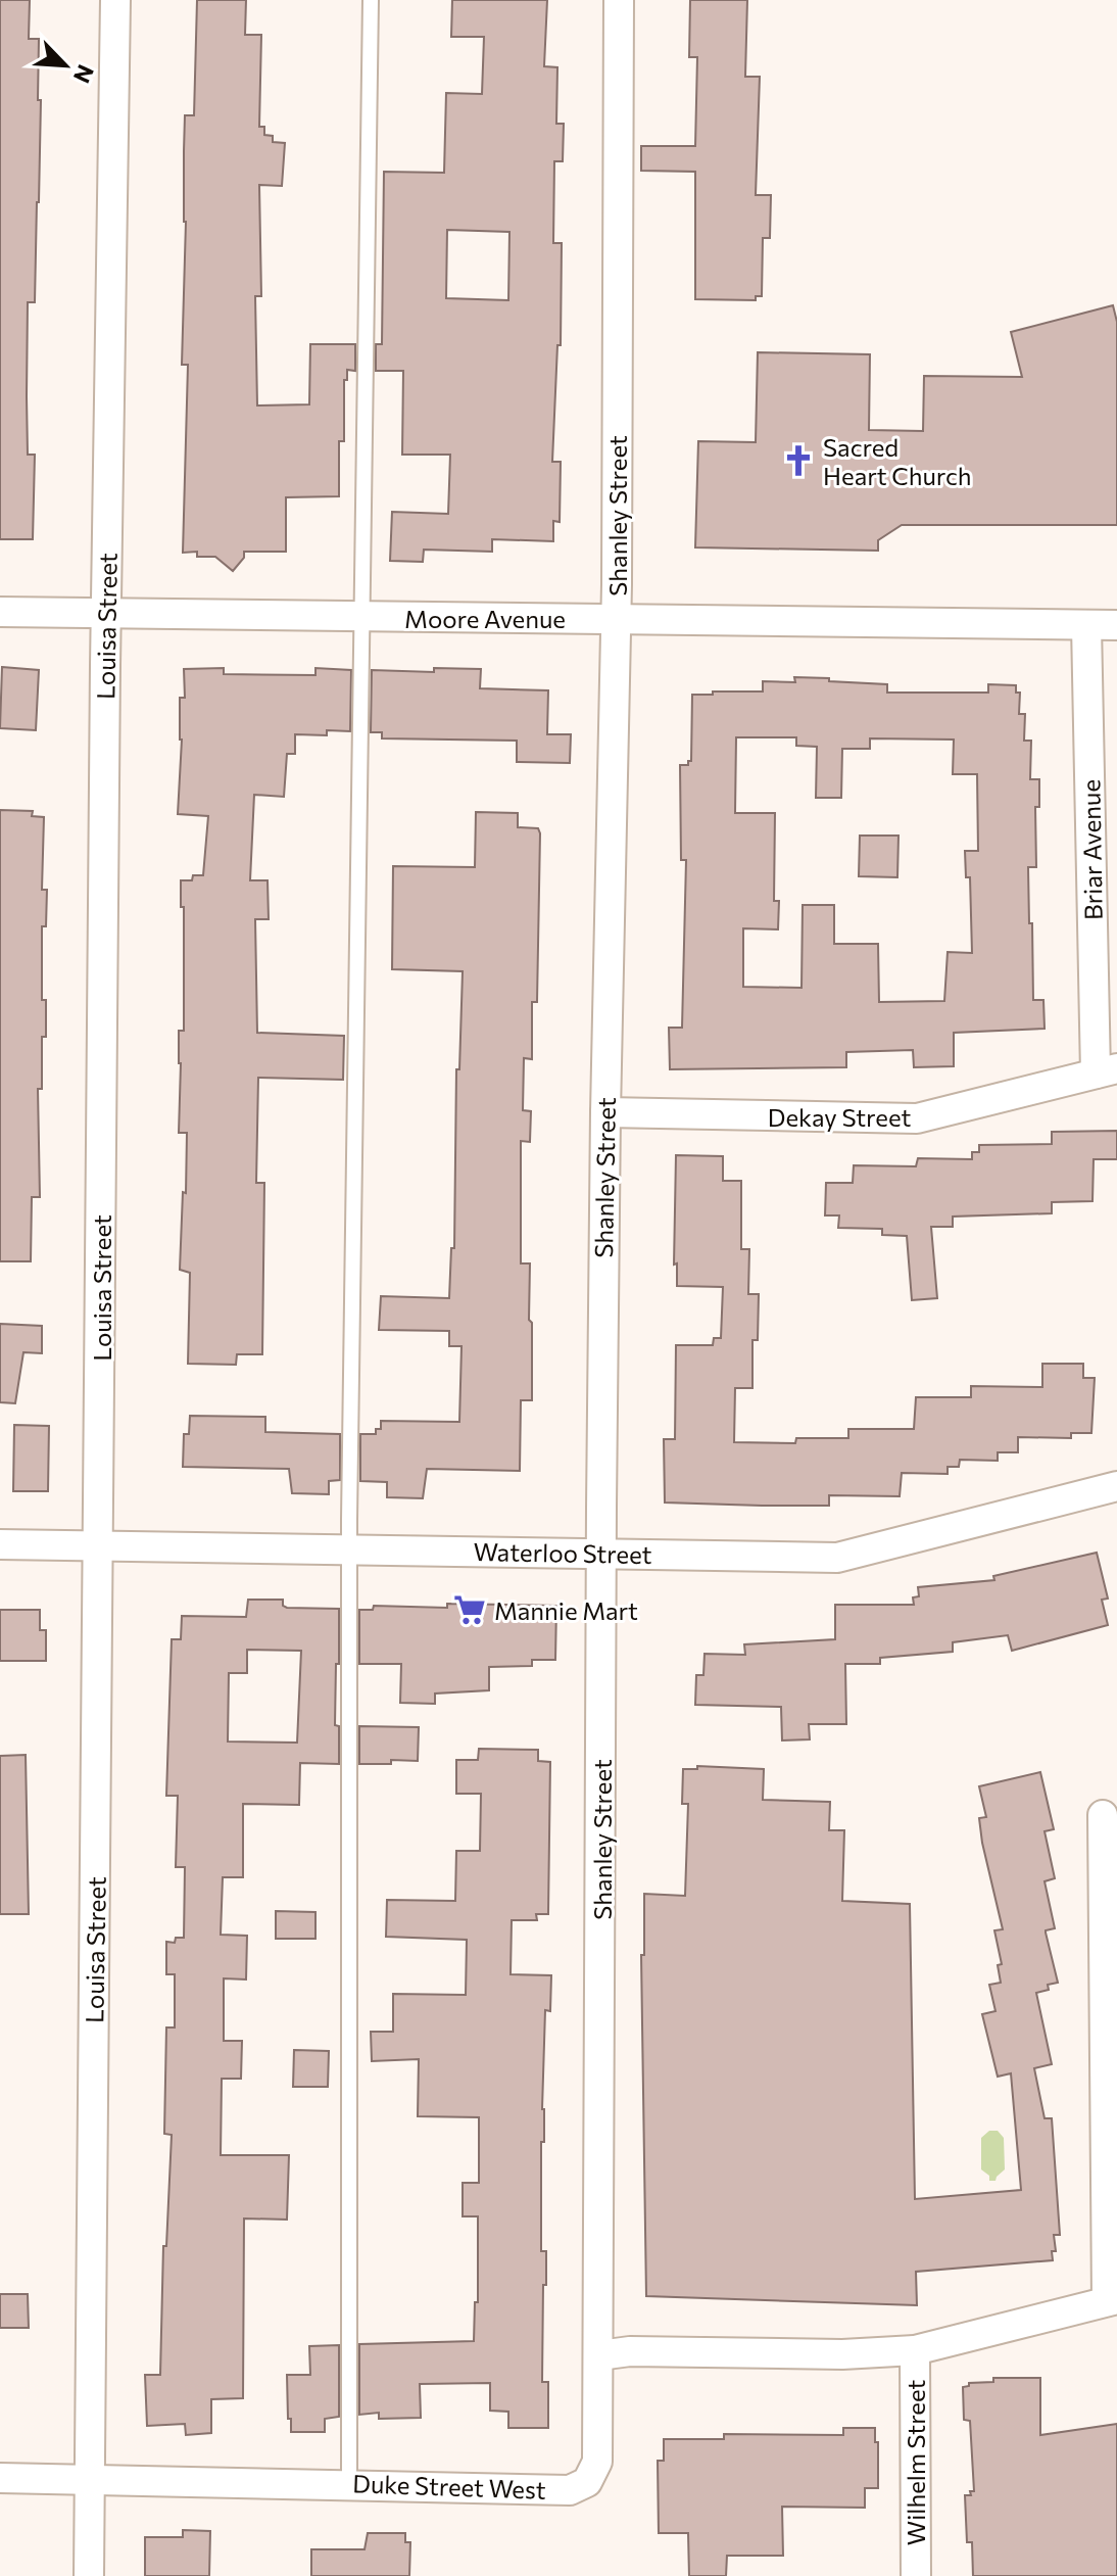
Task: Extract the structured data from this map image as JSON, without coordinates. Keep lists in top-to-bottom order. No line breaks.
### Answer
{"streets":{"street":["Shanley Street","Moore Avenue","Louisa Street","Briar Avenue","Dekay Street","Waterloo Street","Wilhelm Street","Duke Street West"]},"crossings":[["Shanley Street","Moore Avenue"],["Shanley Street","Dekay Street"],["Shanley Street","Waterloo Street"],["Shanley Street","Duke Street West"],["Moore Avenue","Louisa Street"],["Moore Avenue","Briar Avenue"],["Louisa Street","Waterloo Street"],["Louisa Street","Duke Street West"],["Briar Avenue","Dekay Street"]],"places":{"church":["Sacred Heart Church"],"supermarket":["Mannie Mart"]},"north":"bottom right"}
